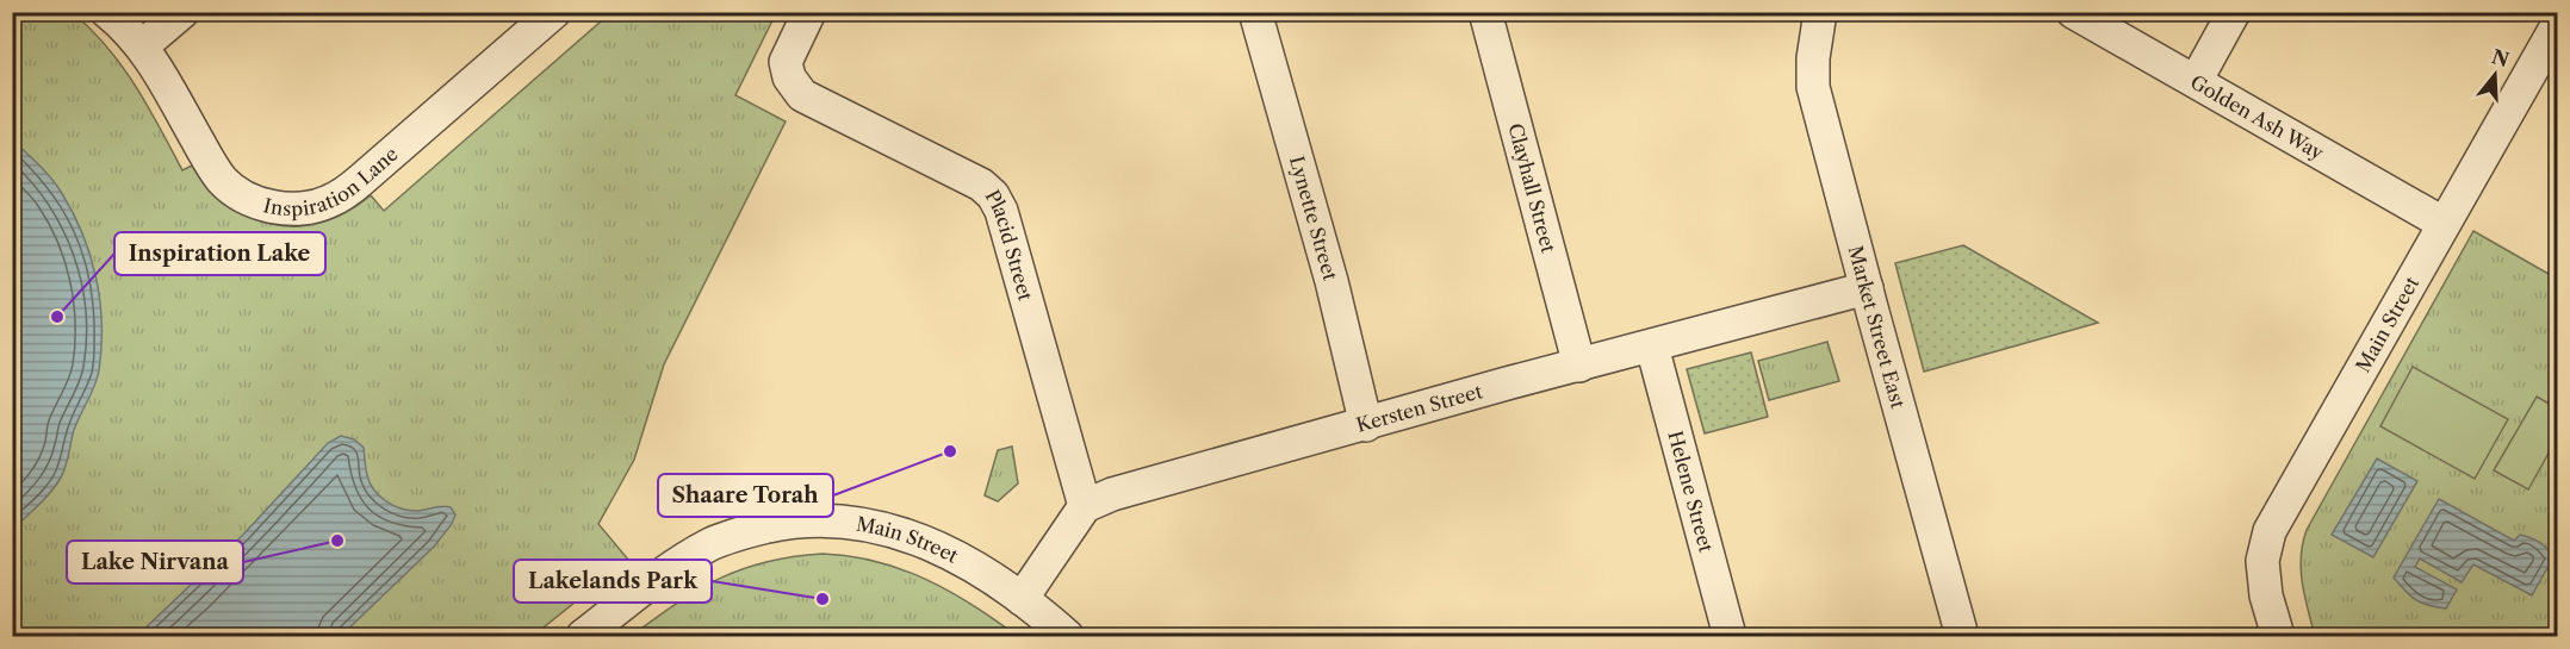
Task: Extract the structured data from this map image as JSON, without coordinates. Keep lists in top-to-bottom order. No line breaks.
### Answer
{"streets":{"street":["Golden Ash Way","Inspiration Lane","Clayhall Street","Lynette Street","Placid Street","Market Street East","Main Street","Kersten Street","Helene Street"]},"crossings":[["Golden Ash Way","Main Street"],["Clayhall Street","Kersten Street"],["Lynette Street","Kersten Street"],["Placid Street","Kersten Street"],["Market Street East","Kersten Street"],["Kersten Street","Helene Street"]],"places":["Inspiration Lake","Shaare Torah","Lake Nirvana","Lakelands Park"],"north":"top"}
